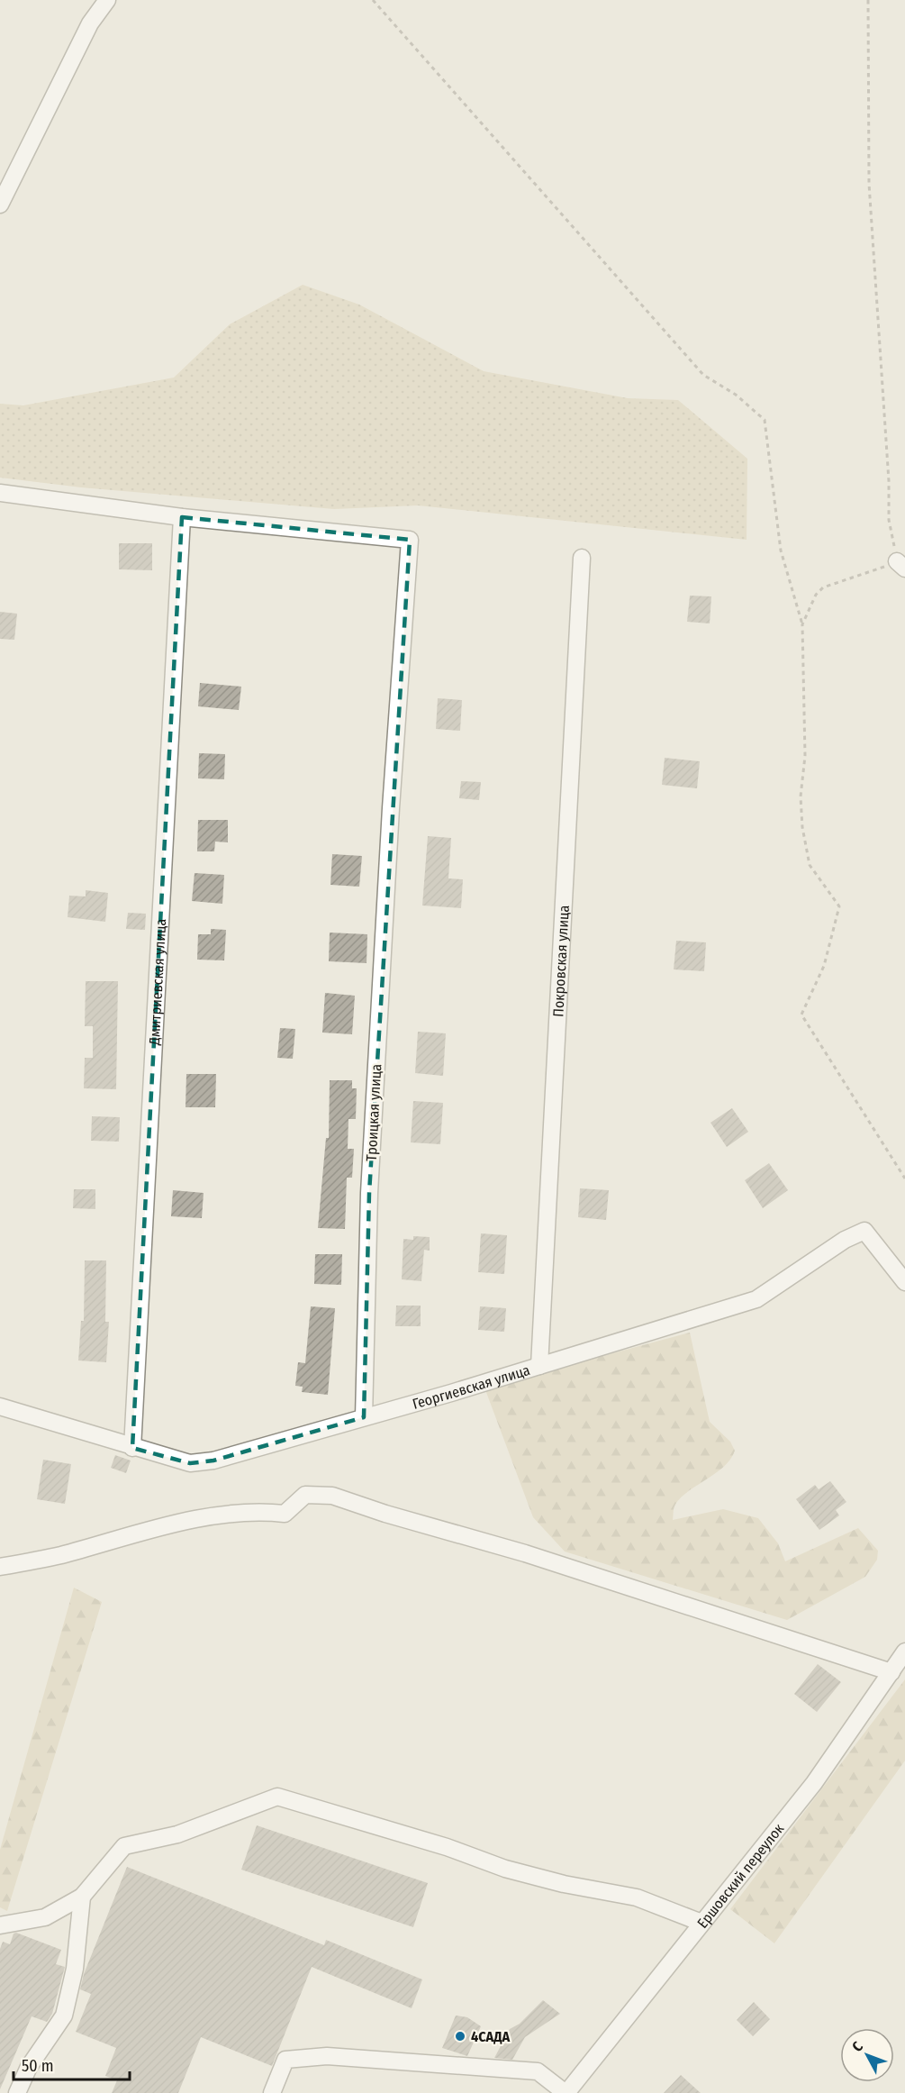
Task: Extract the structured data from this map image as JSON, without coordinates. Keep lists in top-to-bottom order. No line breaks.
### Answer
{"streets":{"street":["Покровская улица","Дмитриевская улица","Троицкая улица","Георгиевская улица","Ершовский переулок"]},"crossings":[["Покровская улица","Георгиевская улица"],["Дмитриевская улица","Троицкая улица"],["Дмитриевская улица","Георгиевская улица"],["Троицкая улица","Георгиевская улица"]],"places":["4САДА"],"scale_bar":"50 m","north":"top left"}
